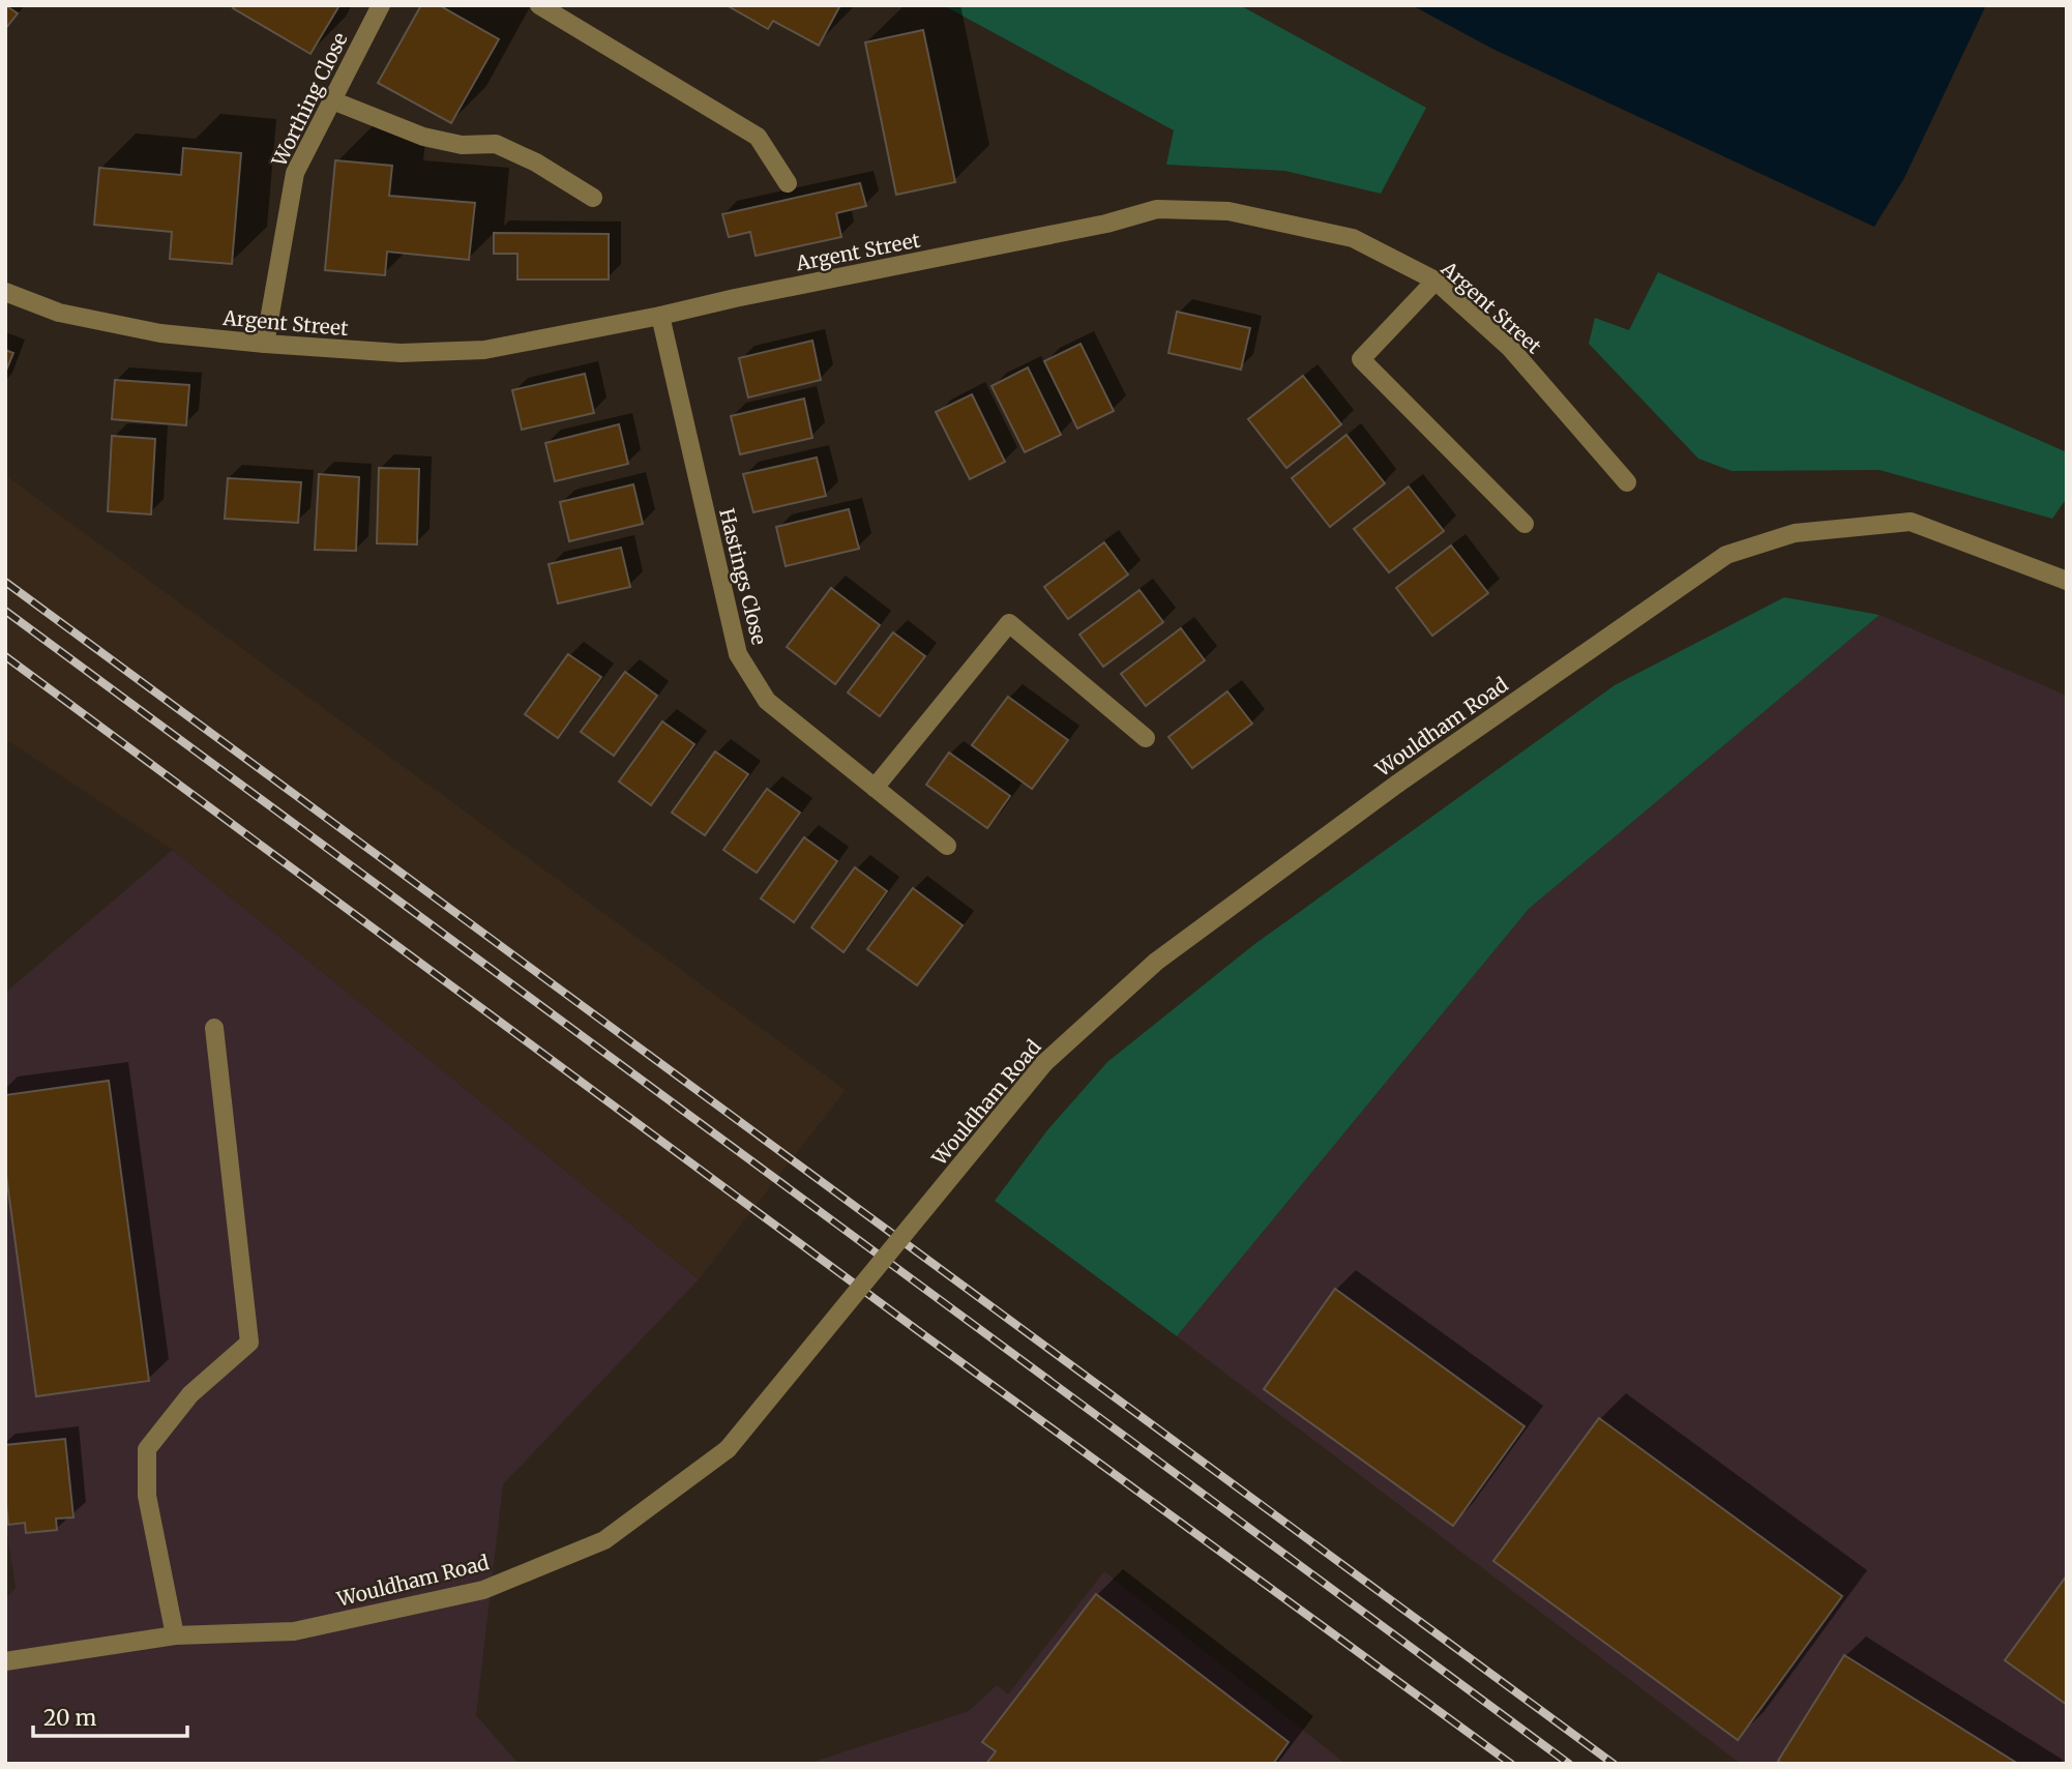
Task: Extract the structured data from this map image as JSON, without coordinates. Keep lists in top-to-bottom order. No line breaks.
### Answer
{"streets":{"street":["Worthing Close","Argent Street","Hastings Close","Wouldham Road"]},"crossings":[["Worthing Close","Argent Street"],["Argent Street","Hastings Close"]],"scale_bar":"20 m"}
